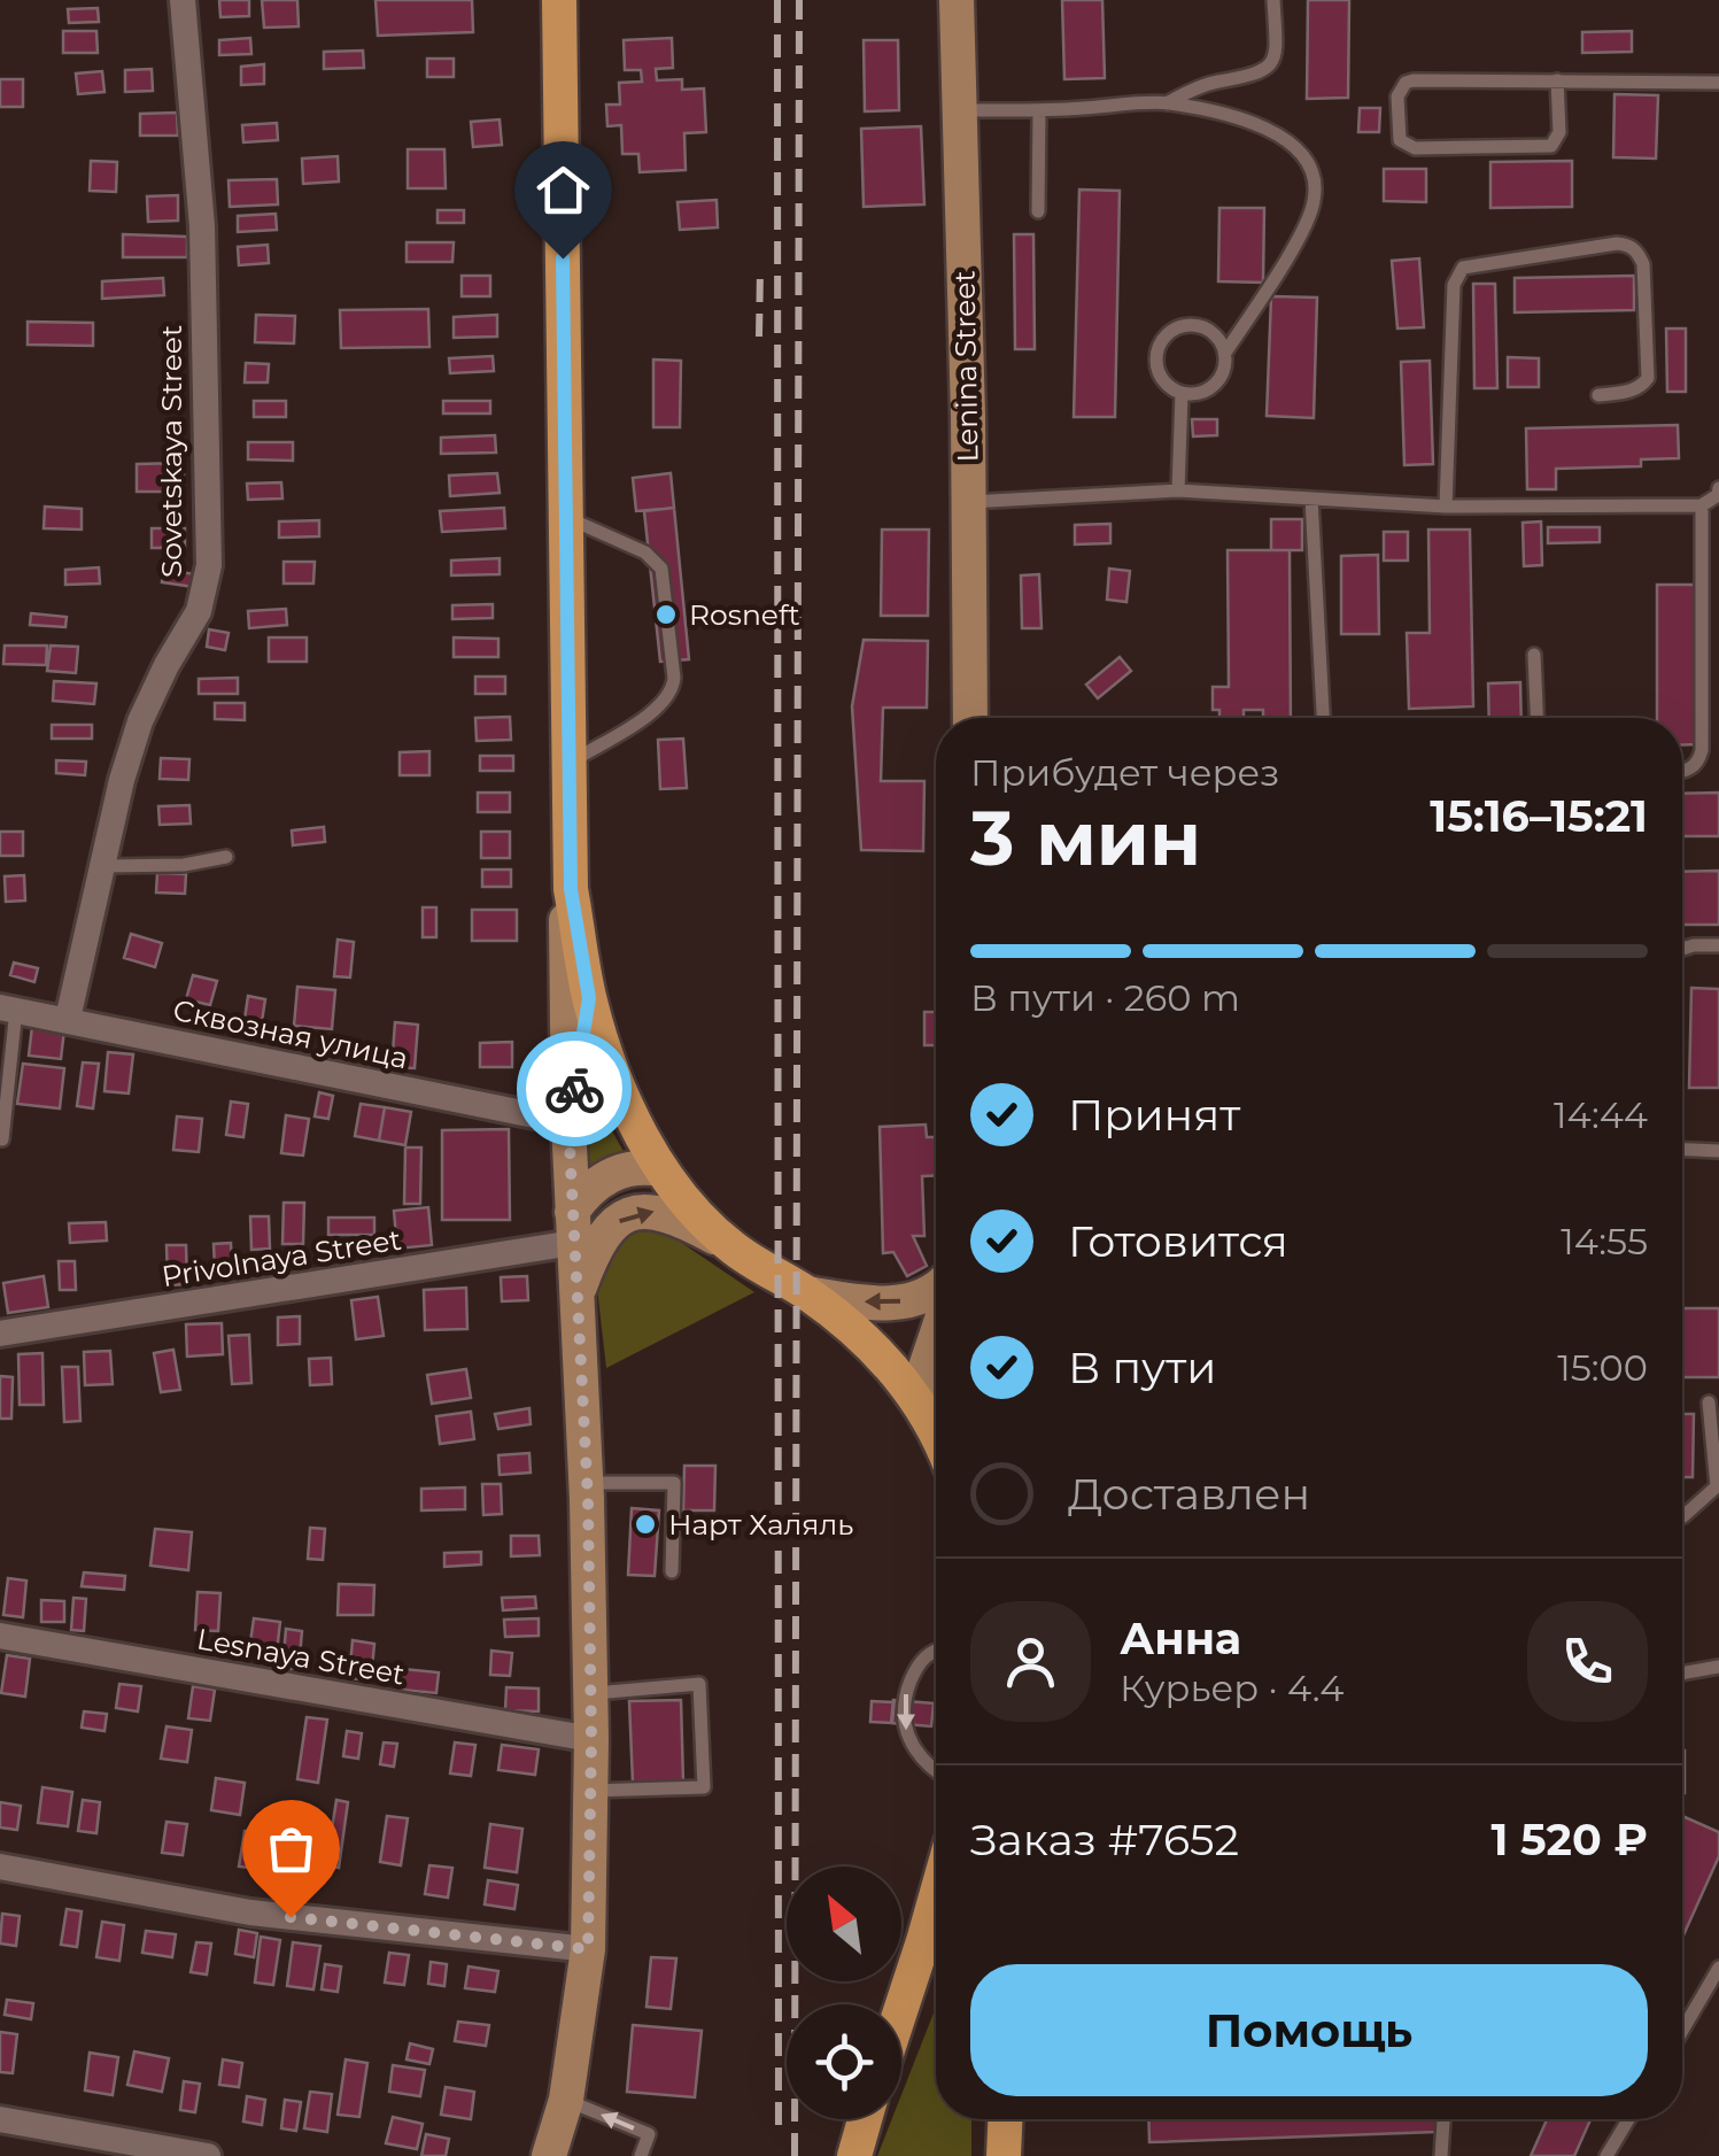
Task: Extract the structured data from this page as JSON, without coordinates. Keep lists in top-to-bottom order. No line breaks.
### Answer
{"streets":{"main road":["Lenina Street"],"street":["Sovetskaya Street","Сквозная улица","Privolnaya Street","Lesnaya Street"]},"crossings":[["Sovetskaya Street","Сквозная улица"]],"places":["Rosneft","Нарт Халяль"],"north":"top left","page":{"heading":["3 мин","Прибудет через","15:16–15:21"],"panel":["Анна","Курьер · 4.4","Заказ #7652","1 520 ₽"],"bar":"В пути · 260 m","list":[["Принят","14:44"],["Готовится","14:55"],["В пути","15:00"],"Доставлен"],"buttons":"Помощь"}}
